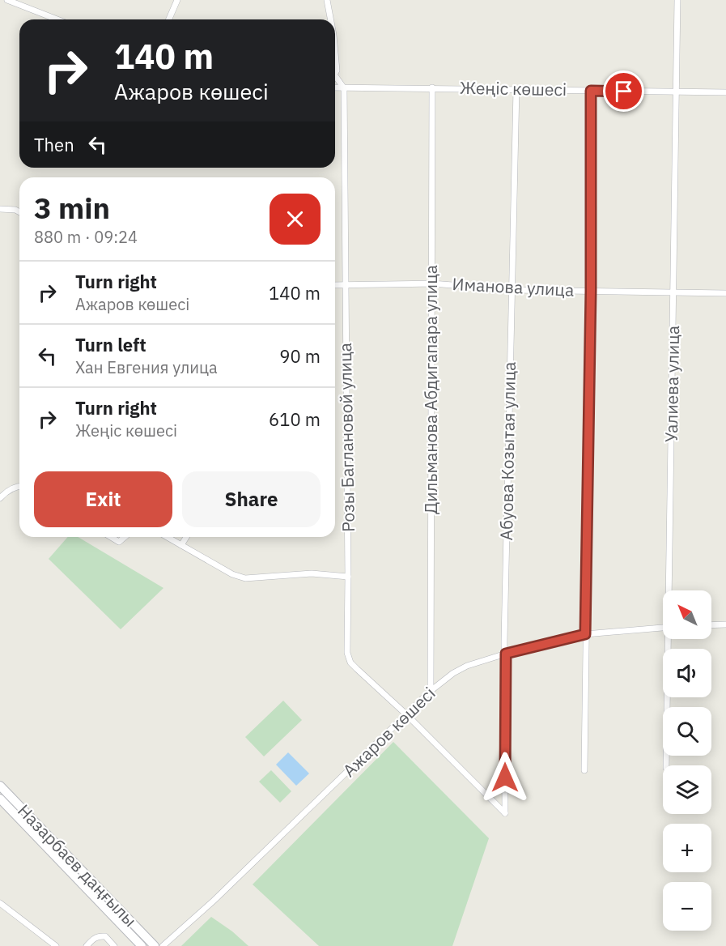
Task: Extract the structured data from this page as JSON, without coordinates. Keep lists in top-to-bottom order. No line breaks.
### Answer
{"streets":{"main road":["Назарбаев даңғылы"],"street":["Жеңіс көшесі","Иманова улица","Уалиева улица","Дильманова Абдигапара улица","Розы Баглановой улица","Абуова Козытая улица","Ажаров көшесі"]},"crossings":[["Жеңіс көшесі","Уалиева улица"],["Жеңіс көшесі","Дильманова Абдигапара улица"],["Жеңіс көшесі","Розы Баглановой улица"],["Жеңіс көшесі","Абуова Козытая улица"],["Иманова улица","Уалиева улица"],["Иманова улица","Дильманова Абдигапара улица"],["Иманова улица","Розы Баглановой улица"],["Иманова улица","Абуова Козытая улица"],["Дильманова Абдигапара улица","Ажаров көшесі"],["Розы Баглановой улица","Абуова Козытая улица"],["Розы Баглановой улица","Ажаров көшесі"],["Абуова Козытая улица","Ажаров көшесі"]],"north":"top left","page":{"turn":["140 m","Ажаров көшесі"],"then":"Then","heading":["3 min","880 m · 09:24"],"list":[{"name":"Turn right","note":"Ажаров көшесі","value":"140 m"},{"name":"Turn left","note":"Хан Евгения улица","value":"90 m"},{"name":"Turn right","note":"Жеңіс көшесі","value":"610 m"}],"buttons":["Exit","Share"],"map_buttons":["+","−"]}}
